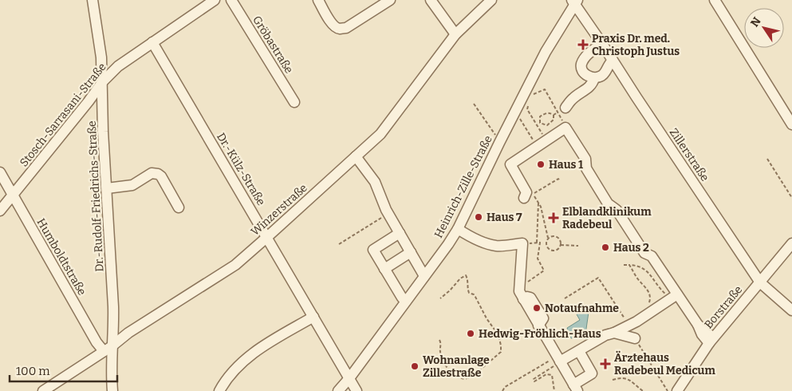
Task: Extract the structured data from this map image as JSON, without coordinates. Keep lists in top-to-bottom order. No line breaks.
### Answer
{"streets":{"street":["Gröbastraße","Stosch-Sarrasani-Straße","Zillerstraße","Dr.-Külz-Straße","Heinrich-Zille-Straße","Dr.-Rudolf-Friedrichs-Straße","Winzerstraße","Humboldtstraße","Borstraße"]},"crossings":[["Stosch-Sarrasani-Straße","Dr.-Külz-Straße"],["Stosch-Sarrasani-Straße","Dr.-Rudolf-Friedrichs-Straße"],["Stosch-Sarrasani-Straße","Humboldtstraße"],["Zillerstraße","Heinrich-Zille-Straße"],["Zillerstraße","Borstraße"],["Dr.-Külz-Straße","Heinrich-Zille-Straße"],["Dr.-Külz-Straße","Winzerstraße"],["Dr.-Rudolf-Friedrichs-Straße","Winzerstraße"],["Dr.-Rudolf-Friedrichs-Straße","Humboldtstraße"],["Winzerstraße","Humboldtstraße"]],"places":{"health":["Praxis Dr. med. Christoph Justus","Elblandklinikum Radebeul","Ärztehaus Radebeul Medicum"],"other":["Haus 1","Haus 7","Haus 2","Notaufnahme","Hedwig-Fröhlich-Haus","Wohnanlage Zillestraße"]},"scale_bar":"100 m","north":"top left"}
